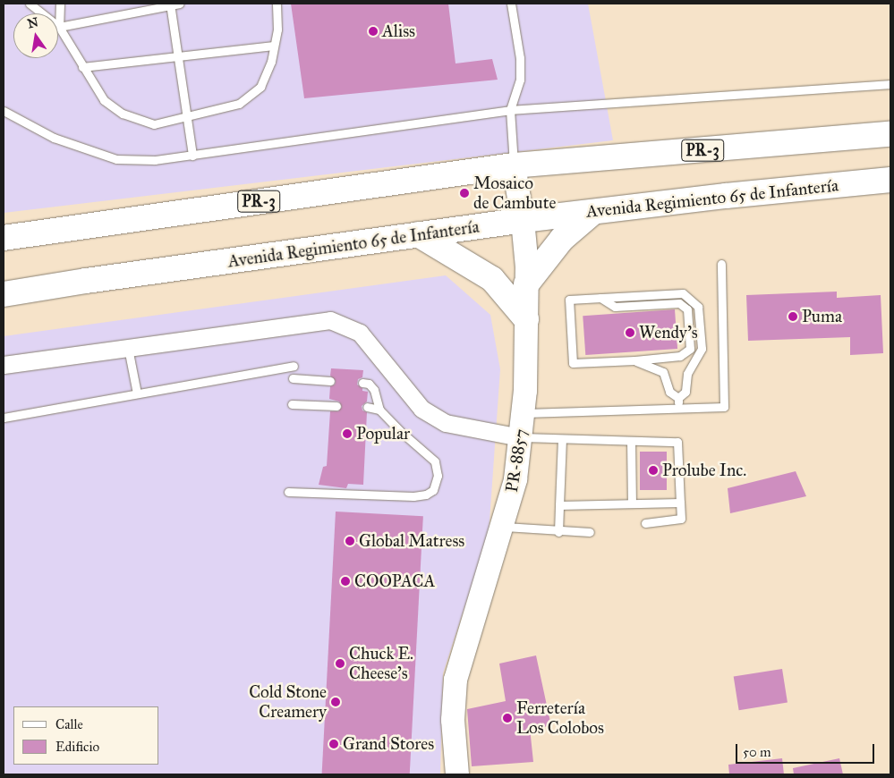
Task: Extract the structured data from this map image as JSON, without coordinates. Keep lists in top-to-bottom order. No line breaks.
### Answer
{"streets":{"main road":["PR-3","Avenida Regimiento 65 de Infantería"],"street":["PR-8857"]},"crossings":[["PR-3","PR-8857"],["Avenida Regimiento 65 de Infantería","PR-8857"]],"places":["Aliss","Mosaico de Cambute","Puma","Wendy's","Popular","Prolube Inc.","Global Matress","COOPACA","Chuck E. Cheese's","Cold Stone Creamery","Ferretería Los Colobos","Grand Stores"],"legend":["Calle","Edificio"],"scale_bar":"50 m","north":"top"}
